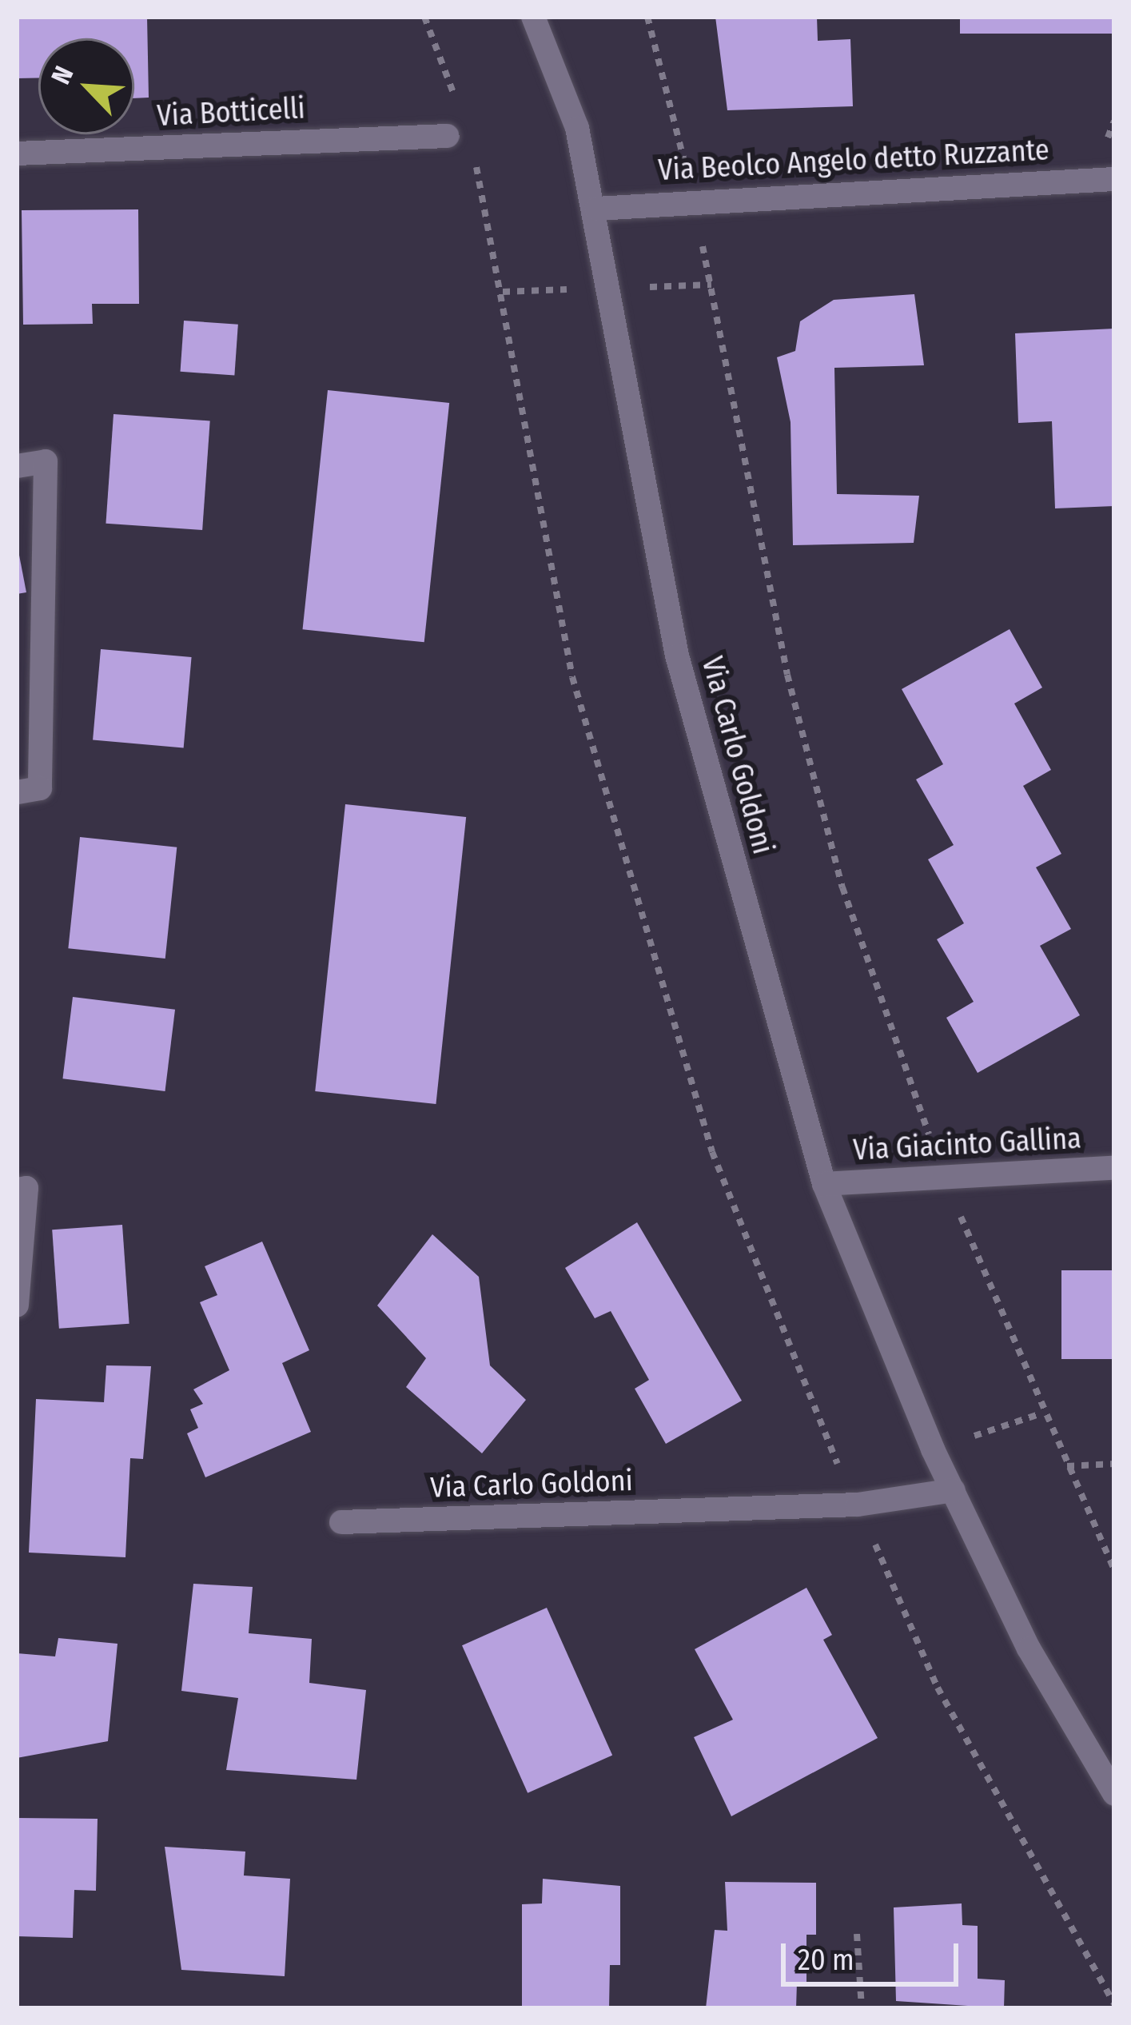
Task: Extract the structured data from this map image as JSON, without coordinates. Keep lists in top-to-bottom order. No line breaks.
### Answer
{"streets":{"street":["Via Botticelli","Via Beolco Angelo detto Ruzzante","Via Carlo Goldoni","Via Giacinto Gallina"]},"crossings":[["Via Beolco Angelo detto Ruzzante","Via Carlo Goldoni"],["Via Carlo Goldoni","Via Giacinto Gallina"]],"scale_bar":"20 m","north":"top left"}
